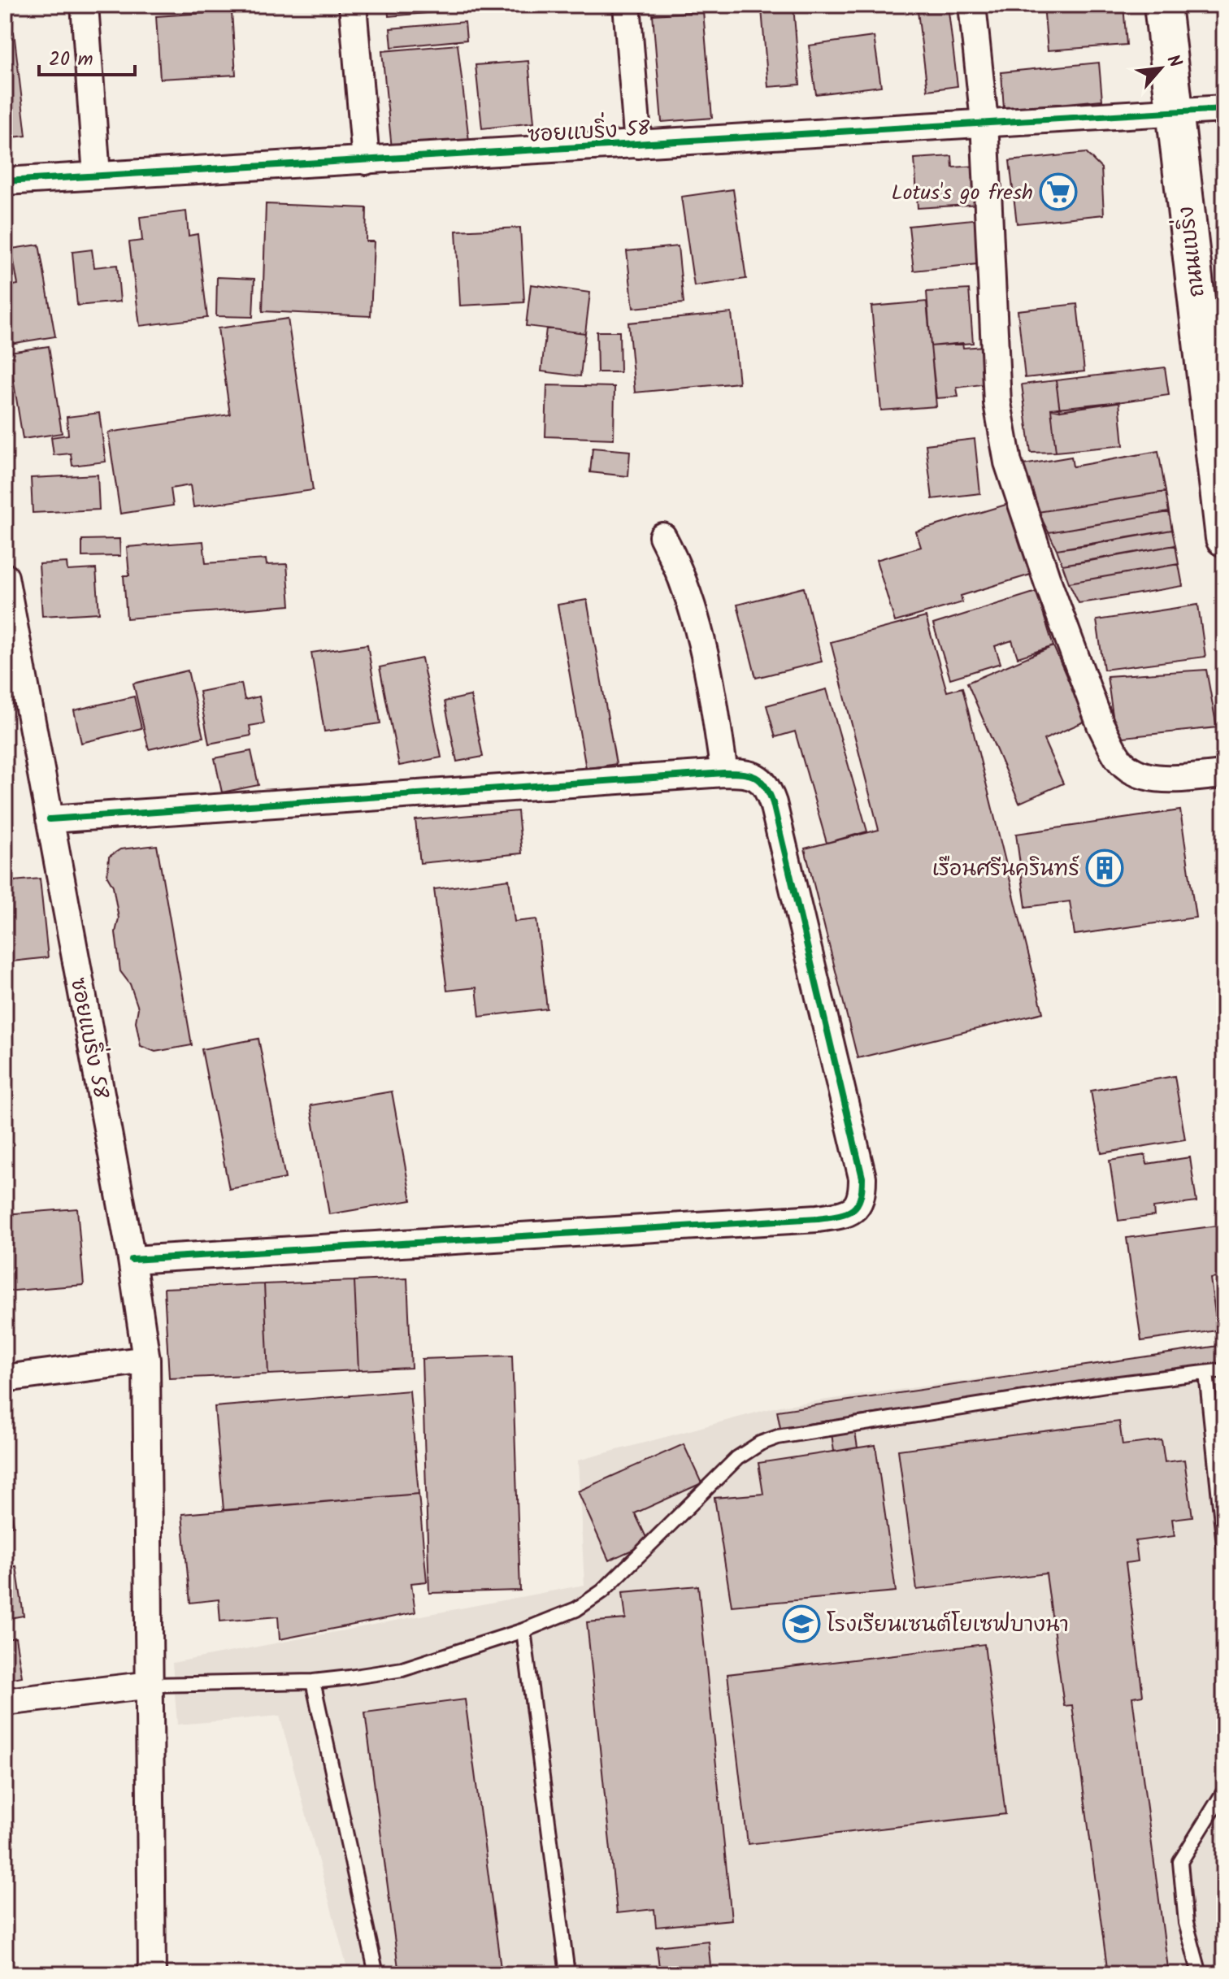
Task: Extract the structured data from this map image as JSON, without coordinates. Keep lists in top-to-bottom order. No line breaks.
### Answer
{"streets":{"main road":["ถนนแบริ่ง"],"street":["ซอยแบริ่ง 58"]},"crossings":[["ซอยแบริ่ง 58","ถนนแบริ่ง"]],"places":{"supermarket":["Lotus's go fresh"],"building":["เรือนศรีนครินทร์"],"school or university":["โรงเรียนเซนต์โยเซฟบางนา"]},"scale_bar":"20 m","north":"top right"}
